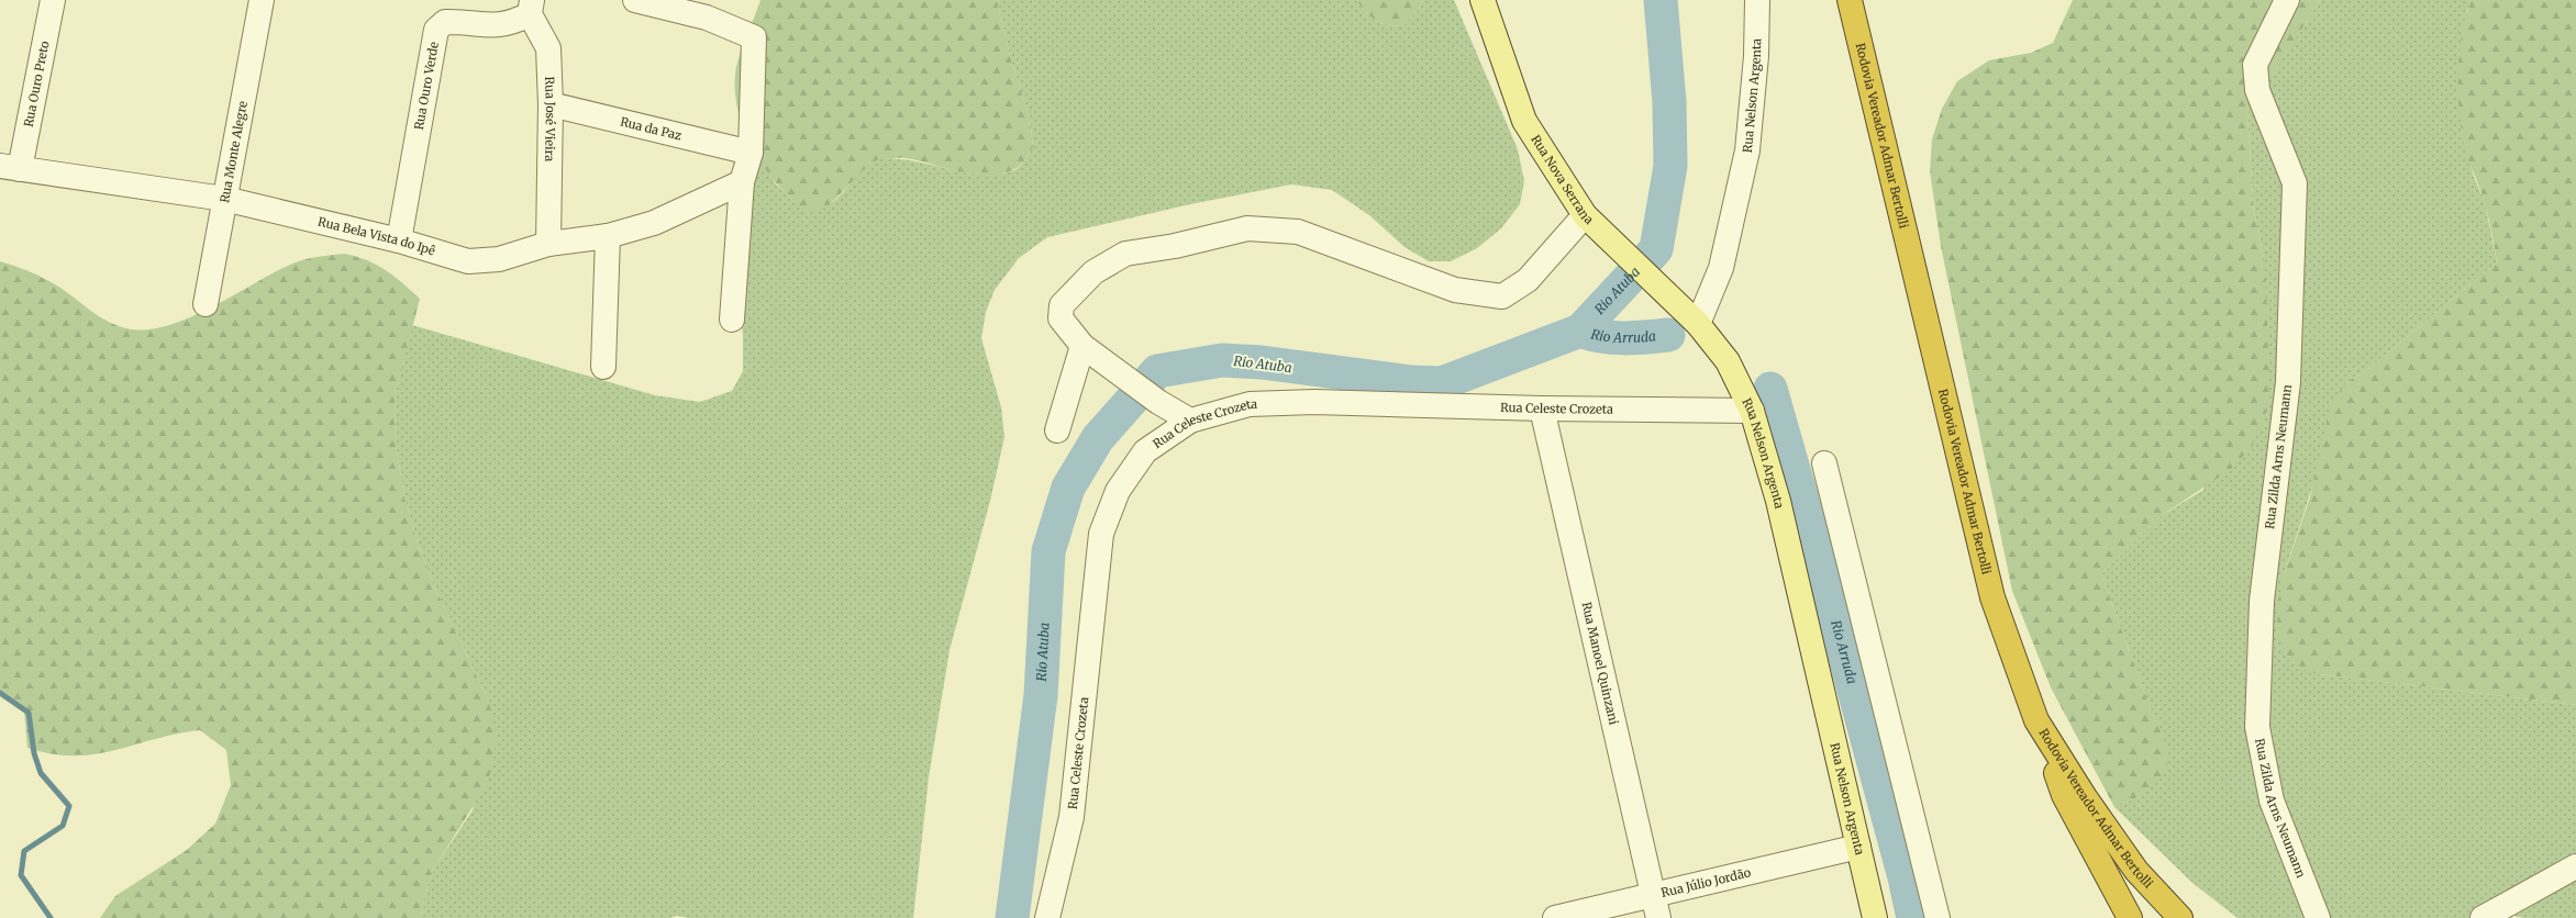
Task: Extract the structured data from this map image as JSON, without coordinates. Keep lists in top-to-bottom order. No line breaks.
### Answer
{"streets":{"highway":["Rodovia Vereador Admar Bertolli"],"main road":["Rua Nelson Argenta","Rua Nova Serrana"],"street":["Rua Ouro Preto","Rua Ouro Verde","Rua José Vieira","Rua da Paz","Rua Monte Alegre","Rua Bela Vista do Ipê","Rua Celeste Crozeta","Rua Zilda Arns Neumann","Rua Manoel Quinzani","Rua Júlio Jordão"]},"crossings":[["Rua Ouro Preto","Rua Bela Vista do Ipê"],["Rua Ouro Verde","Rua José Vieira"],["Rua Ouro Verde","Rua Bela Vista do Ipê"],["Rua Nelson Argenta","Rua Nova Serrana"],["Rua Nelson Argenta","Rua Celeste Crozeta"],["Rua Nelson Argenta","Rua Júlio Jordão"],["Rua José Vieira","Rua da Paz"],["Rua José Vieira","Rua Bela Vista do Ipê"],["Rua Monte Alegre","Rua Bela Vista do Ipê"],["Rua Celeste Crozeta","Rua Manoel Quinzani"],["Rua Manoel Quinzani","Rua Júlio Jordão"]],"water":["Rio Atuba","Rio Arruda"]}
